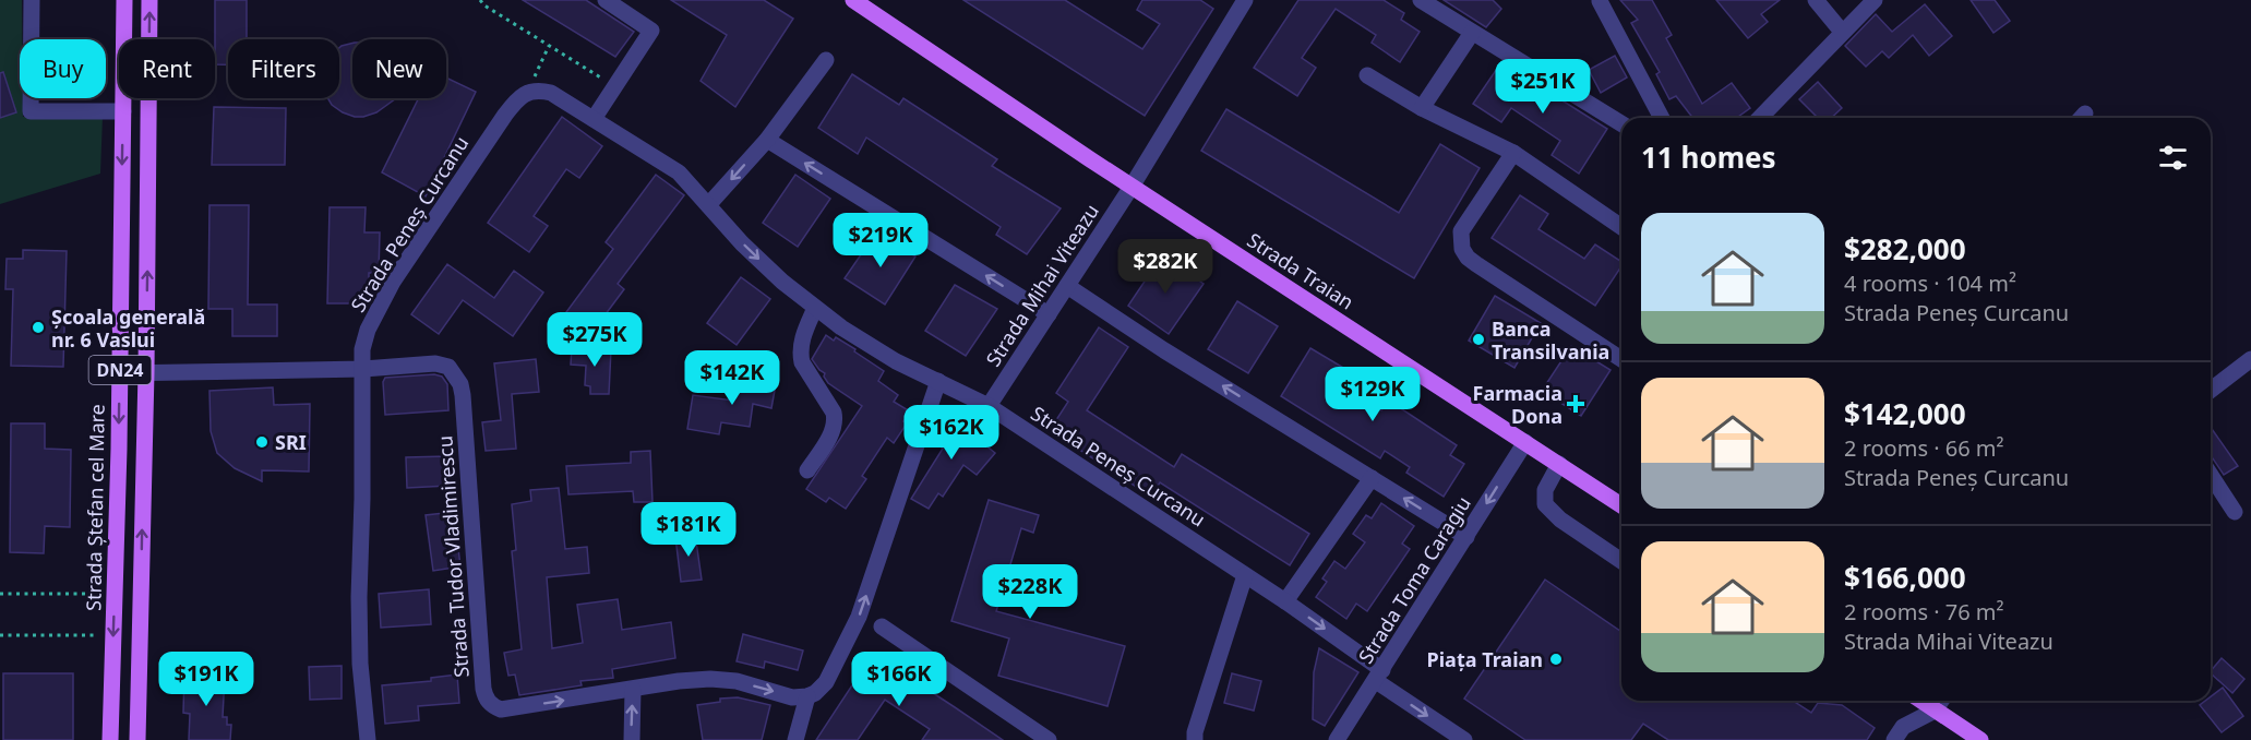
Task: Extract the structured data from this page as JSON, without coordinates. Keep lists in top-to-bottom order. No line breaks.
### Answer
{"streets":{"main road":["Strada Traian","DN24","Strada Ștefan cel Mare"],"street":["Strada Peneș Curcanu","Strada Mihai Viteazu","Strada Tudor Vladimirescu","Strada Toma Caragiu"]},"crossings":[["Strada Peneș Curcanu","Strada Mihai Viteazu"],["Strada Peneș Curcanu","Strada Tudor Vladimirescu"],["Strada Peneș Curcanu","Strada Toma Caragiu"],["Strada Traian","Strada Mihai Viteazu"],["Strada Traian","Strada Toma Caragiu"]],"places":{"other":["Școala generală nr. 6 Vaslui","Banca Transilvania","SRI","Piața Traian"],"health":["Farmacia Dona"]},"page":{"chip":["Buy","Rent","Filters","New"],"price":["$251K","$219K","$282K","$275K","$142K","$129K","$162K","$181K","$228K","$191K","$166K"],"heading":"11 homes","list":[{"name":"$282,000","note":"4 rooms · 104 m² · Strada Peneș Curcanu"},{"name":"$142,000","note":"2 rooms · 66 m² · Strada Peneș Curcanu"},{"name":"$166,000","note":"2 rooms · 76 m² · Strada Mihai Viteazu"}]}}
